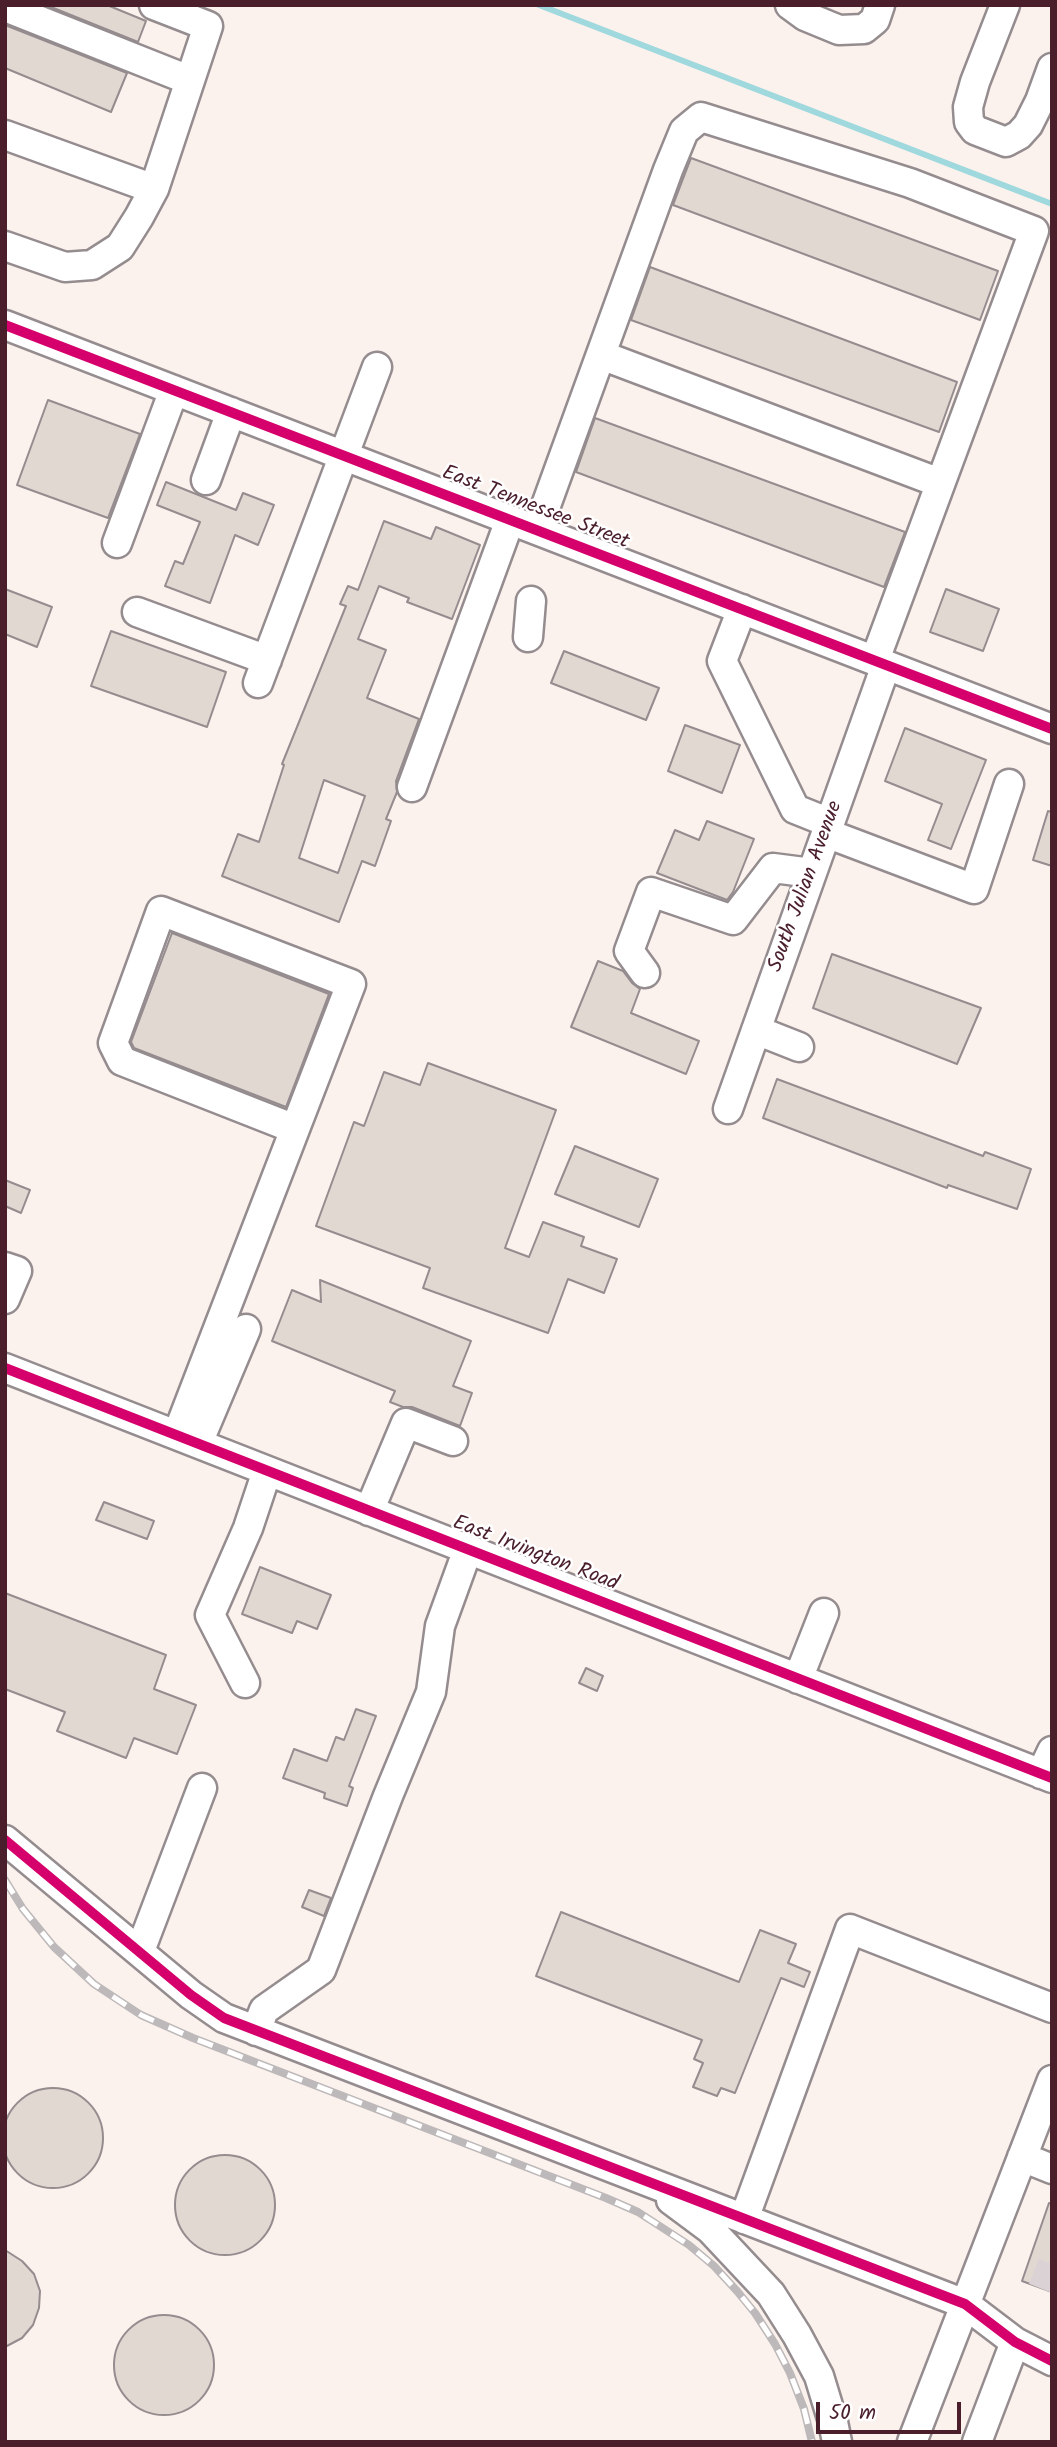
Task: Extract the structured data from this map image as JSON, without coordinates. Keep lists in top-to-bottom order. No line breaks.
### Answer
{"streets":{"street":["East Tennessee Street","South Julian Avenue","East Irvington Road"]},"crossings":[["East Tennessee Street","South Julian Avenue"]],"scale_bar":"50 m"}
